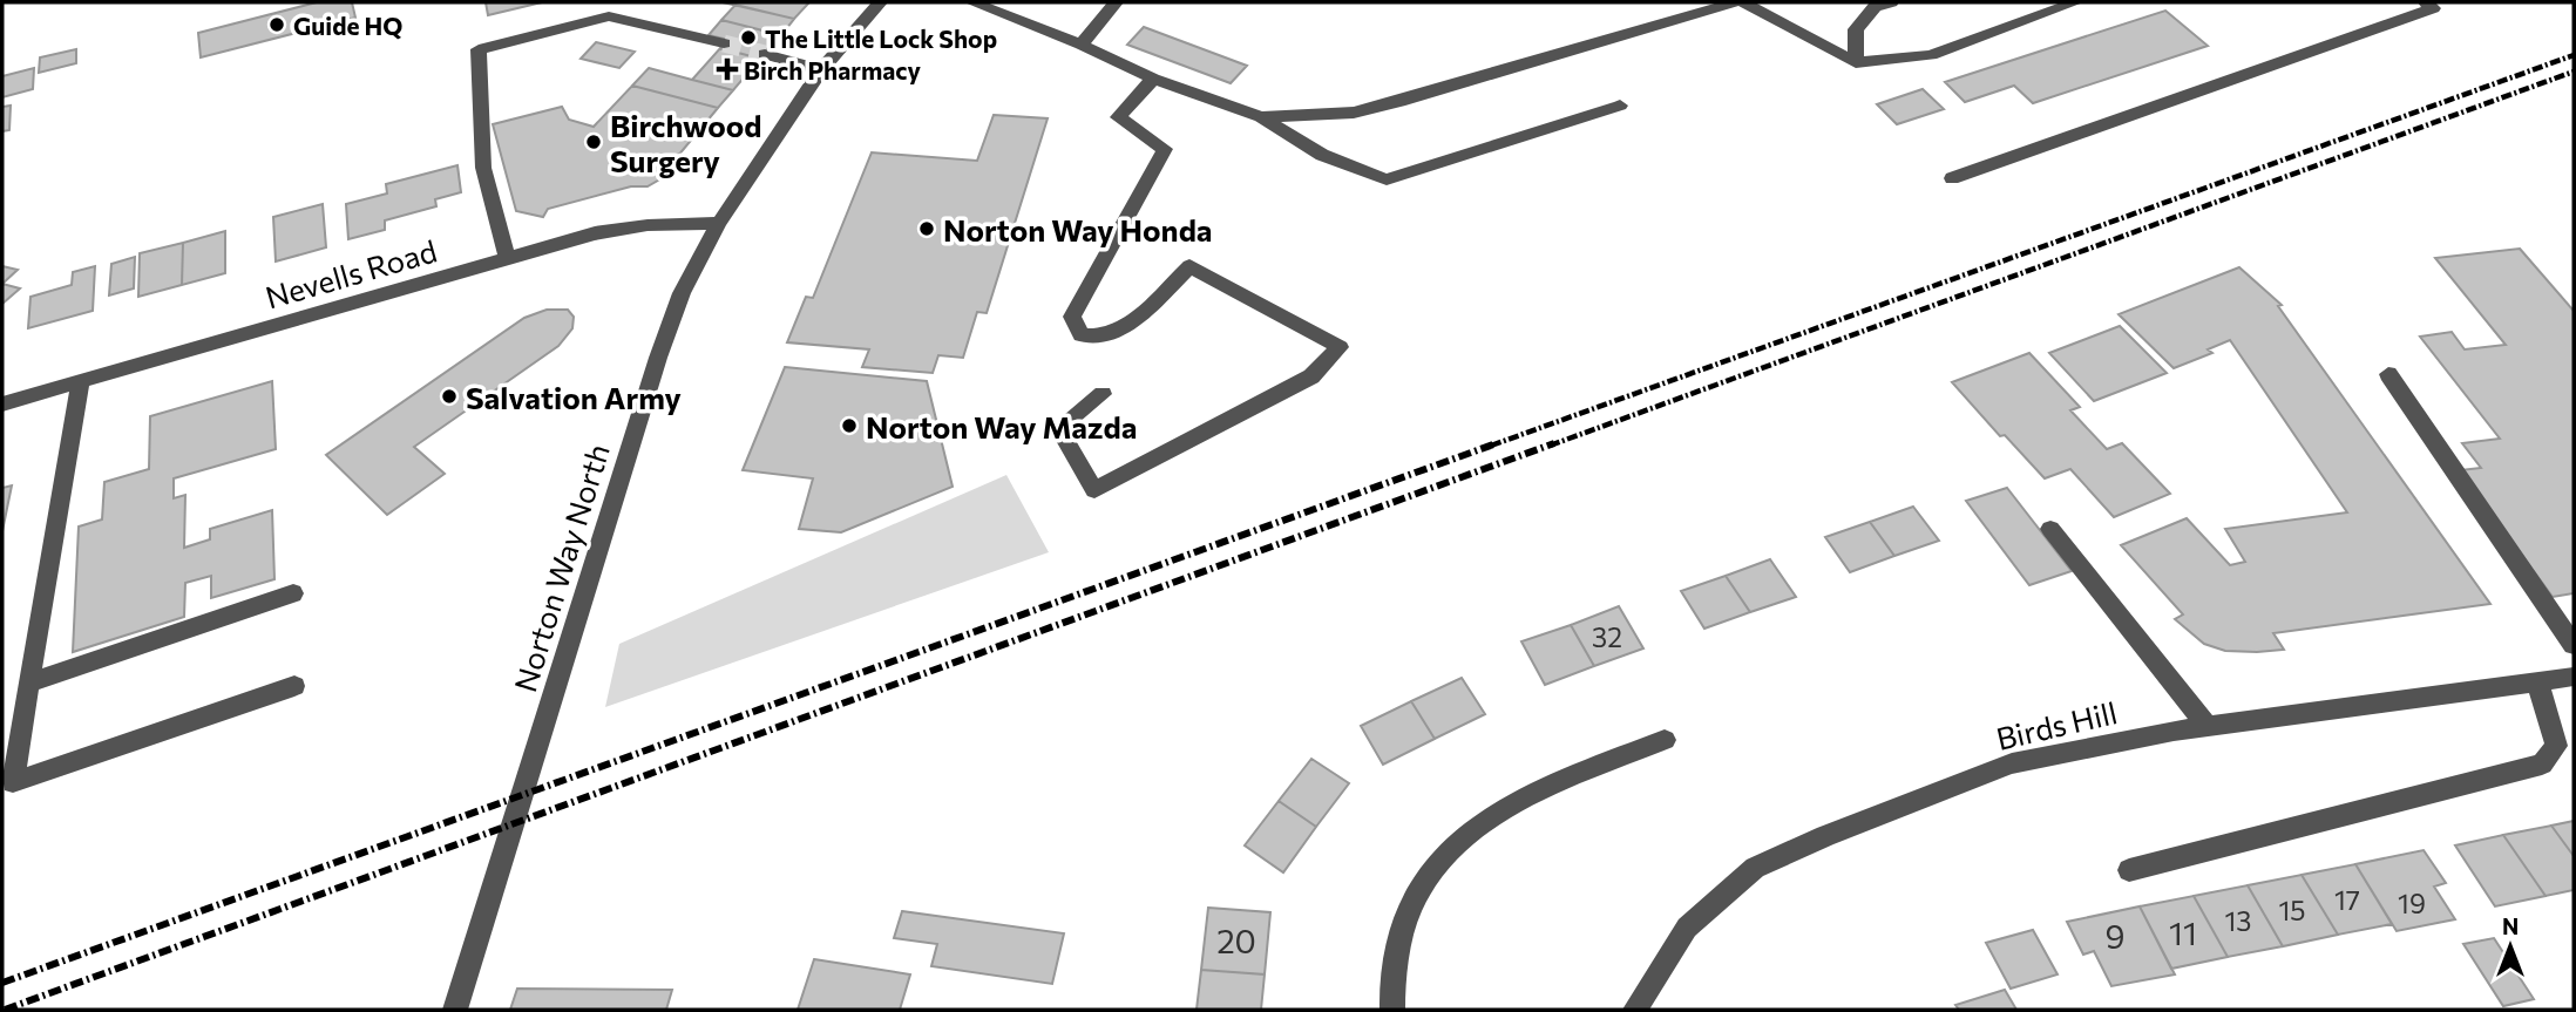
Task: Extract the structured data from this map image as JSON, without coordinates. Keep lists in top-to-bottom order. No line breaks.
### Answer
{"streets":{"street":["Nevells Road","Norton Way North","Birds Hill"]},"crossings":[["Nevells Road","Norton Way North"]],"places":{"other":["Guide HQ","The Little Lock Shop","Birchwood Surgery","Norton Way Honda","Salvation Army","Norton Way Mazda"],"health":["Birch Pharmacy"]},"house_numbers":["32","17","19","15","13","11","9","20"],"north":"top"}
